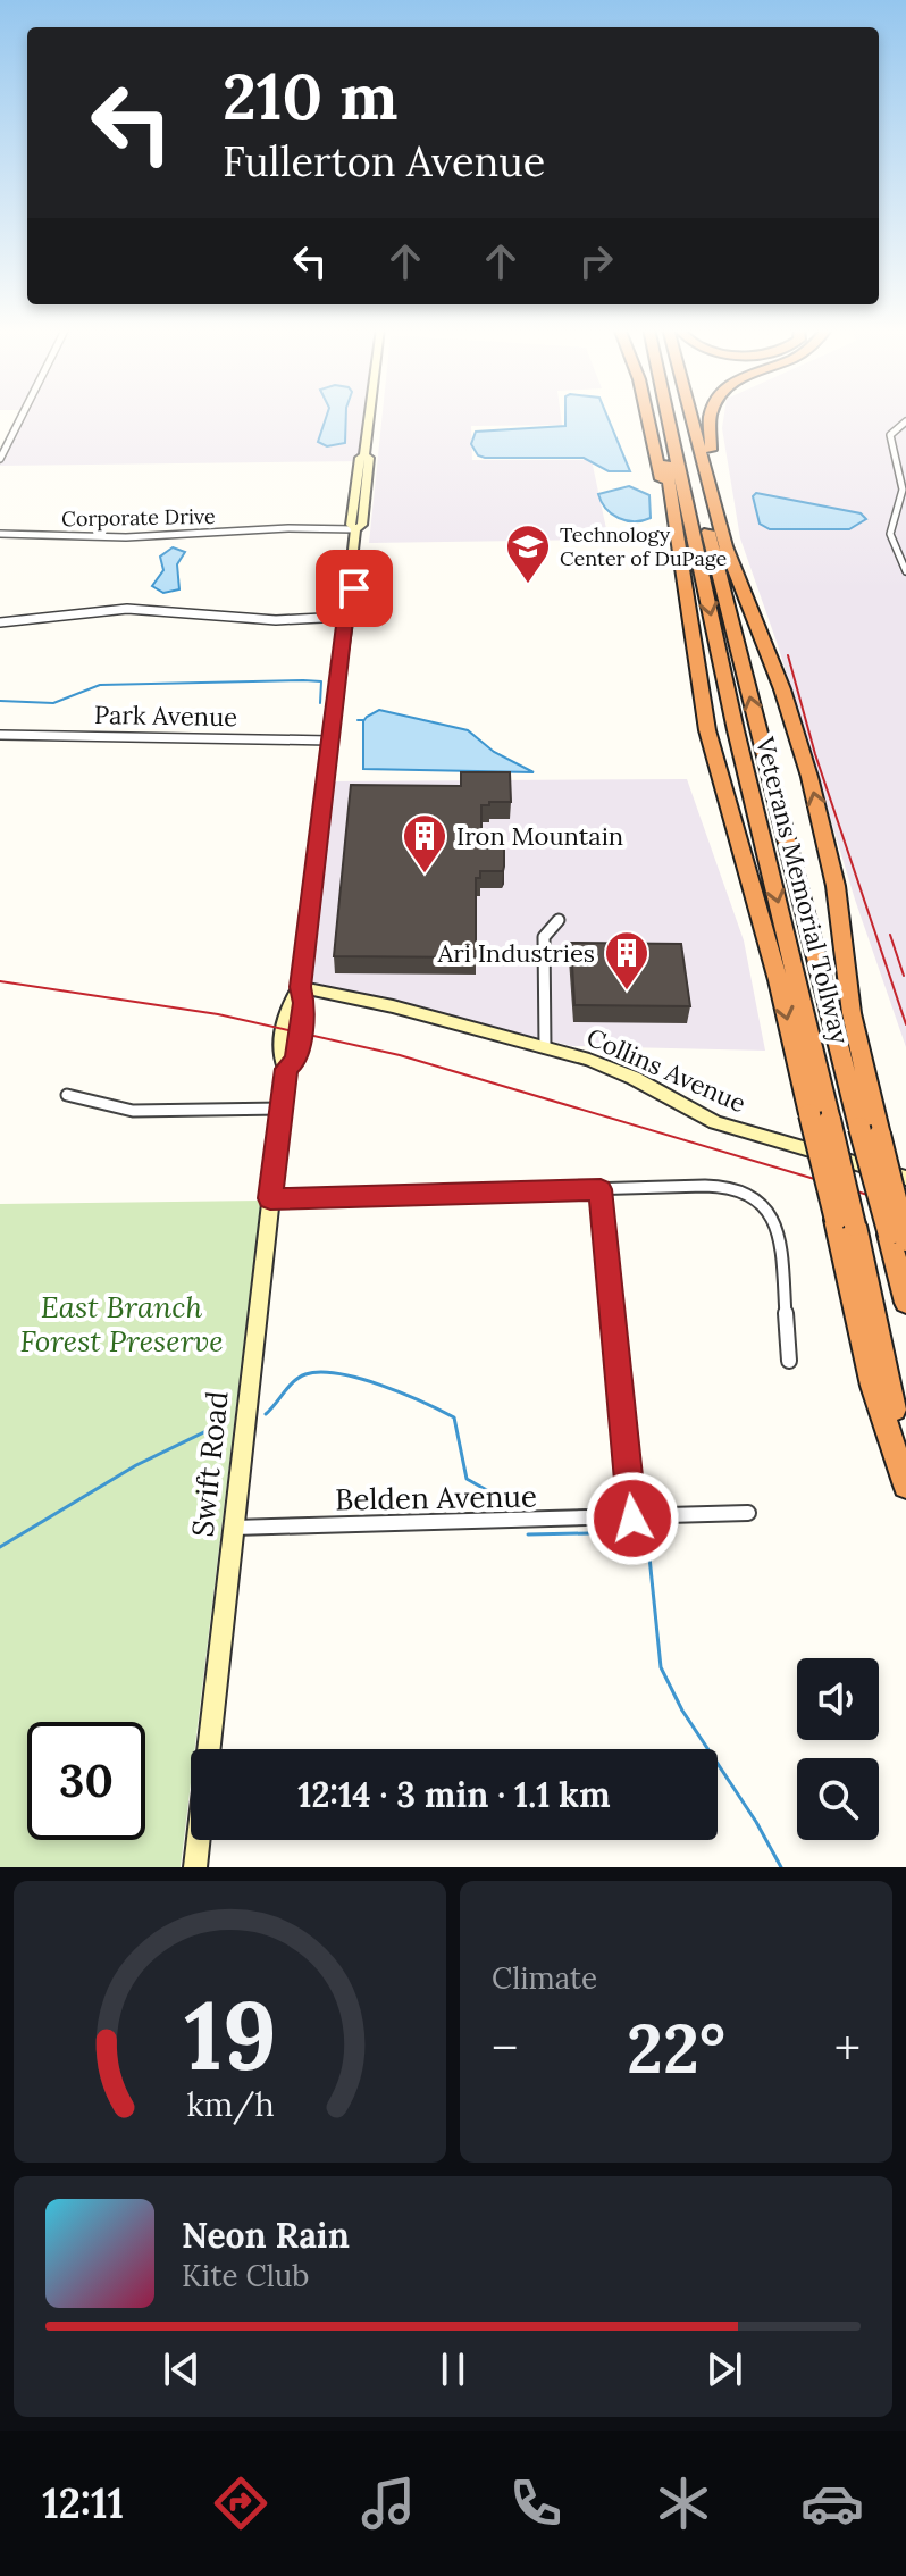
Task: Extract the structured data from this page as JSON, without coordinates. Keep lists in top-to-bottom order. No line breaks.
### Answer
{"streets":{"highway":["Veterans Memorial Tollway"],"street":["Corporate Drive","Park Avenue","Collins Avenue","Swift Road","Belden Avenue"]},"crossings":[["Corporate Drive","Swift Road"],["Park Avenue","Swift Road"],["Collins Avenue","Swift Road"],["Swift Road","Belden Avenue"]],"parks":["East Branch Forest Preserve"],"places":{"school or university":["Technology Center of DuPage"],"building":["Iron Mountain","Ari Industries"]},"page":{"turn":["210 m","Fullerton Avenue"],"limit":"30","trip":"12:14 · 3 min · 1.1 km","tile":"Climate","heat":["−","22°","+"],"song":["Neon Rain","Kite Club"],"tabs":"12:11","gauge":["19","km/h"]}}
